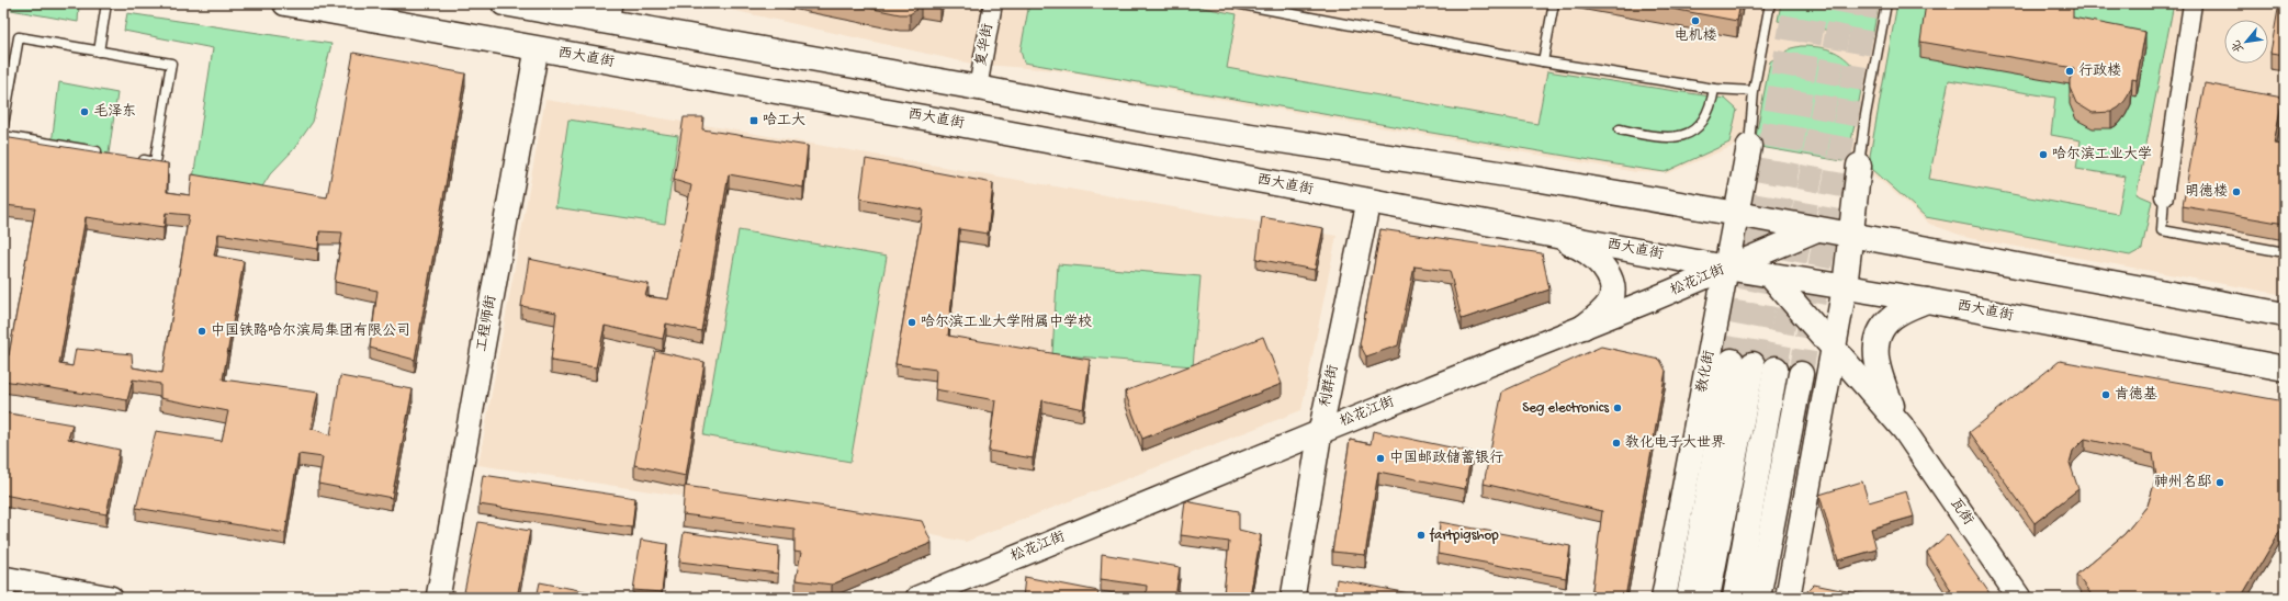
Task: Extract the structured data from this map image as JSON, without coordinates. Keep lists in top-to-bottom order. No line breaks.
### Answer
{"streets":{"main road":["西大直街","教化街"],"street":["复华街","松花江街","工程师街","利群街","瓦街"]},"crossings":[["西大直街","松花江街"],["西大直街","工程师街"],["西大直街","教化街"],["西大直街","利群街"],["松花江街","教化街"],["松花江街","利群街"]],"places":{"other":["电机楼","行政楼","毛泽东","哈尔滨工业大学","明德楼","哈尔滨工业大学附属中学校","中国铁路哈尔滨局集团有限公司","肯德基","Seg electronics","教化电子大世界","中国邮政储蓄银行","神州名邸","fartpigshop"],"transit":["哈工大"]},"north":"bottom left"}
